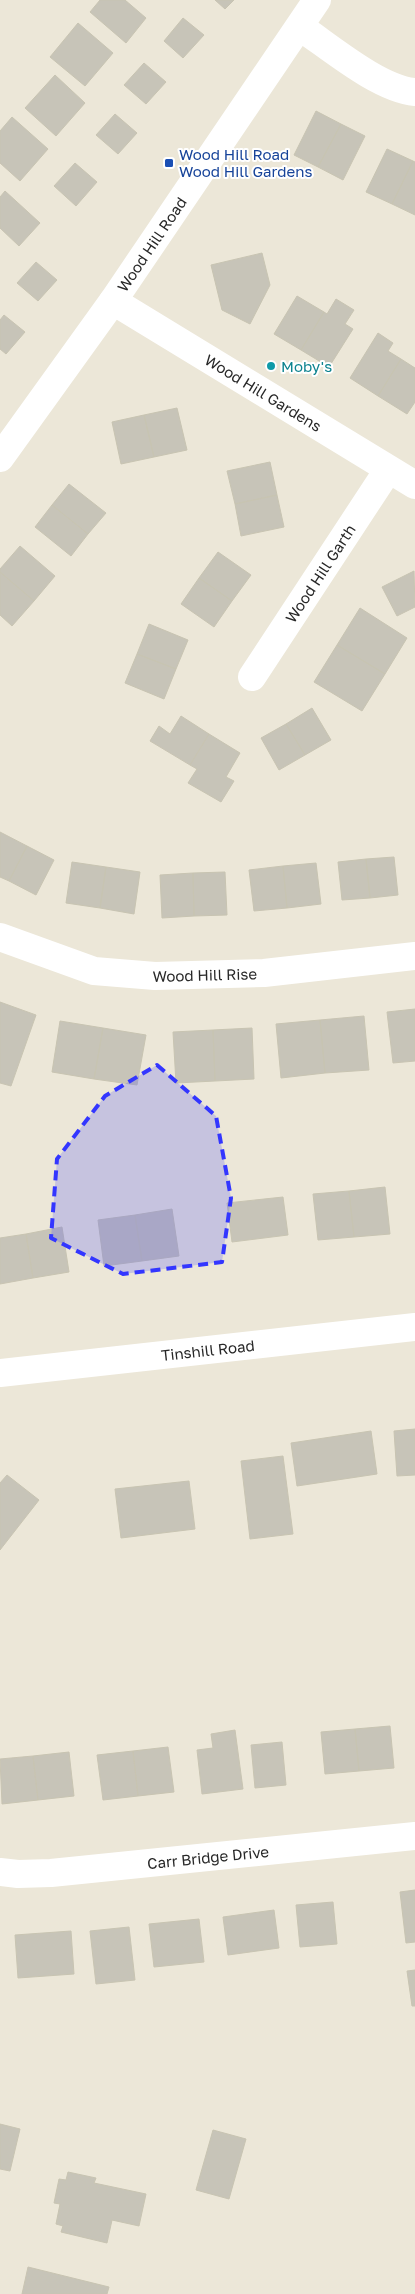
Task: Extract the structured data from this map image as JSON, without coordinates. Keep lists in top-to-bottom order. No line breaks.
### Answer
{"streets":{"street":["Wood Hill Road","Wood Hill Gardens","Wood Hill Garth","Wood Hill Rise","Tinshill Road","Carr Bridge Drive"]},"crossings":[["Wood Hill Road","Wood Hill Gardens"],["Wood Hill Gardens","Wood Hill Garth"]],"places":{"transit":["Wood Hill Road Wood Hill Gardens"],"other":["Moby's"]}}
